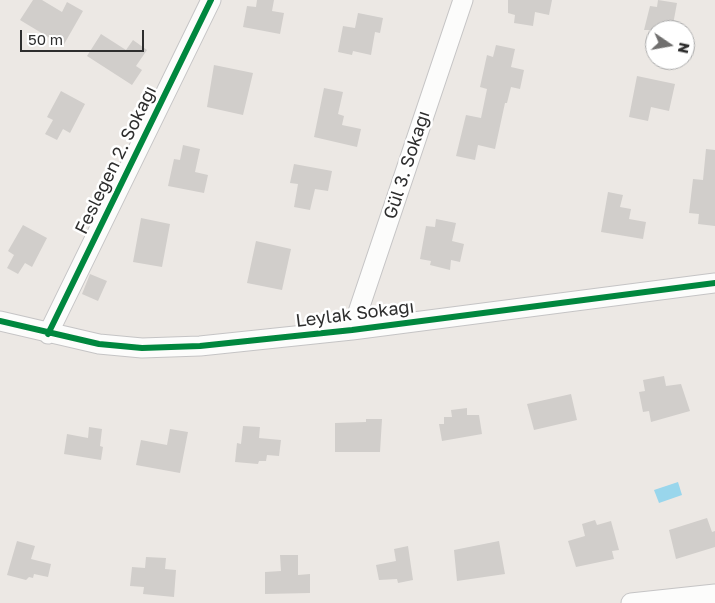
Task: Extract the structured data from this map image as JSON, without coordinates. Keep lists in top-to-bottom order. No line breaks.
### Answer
{"streets":{"street":["Fesleğen 2. Sokağı","Gül 3. Sokağı","Leylak Sokağı"]},"crossings":[["Fesleğen 2. Sokağı","Leylak Sokağı"],["Gül 3. Sokağı","Leylak Sokağı"]],"scale_bar":"50 m","north":"right"}
